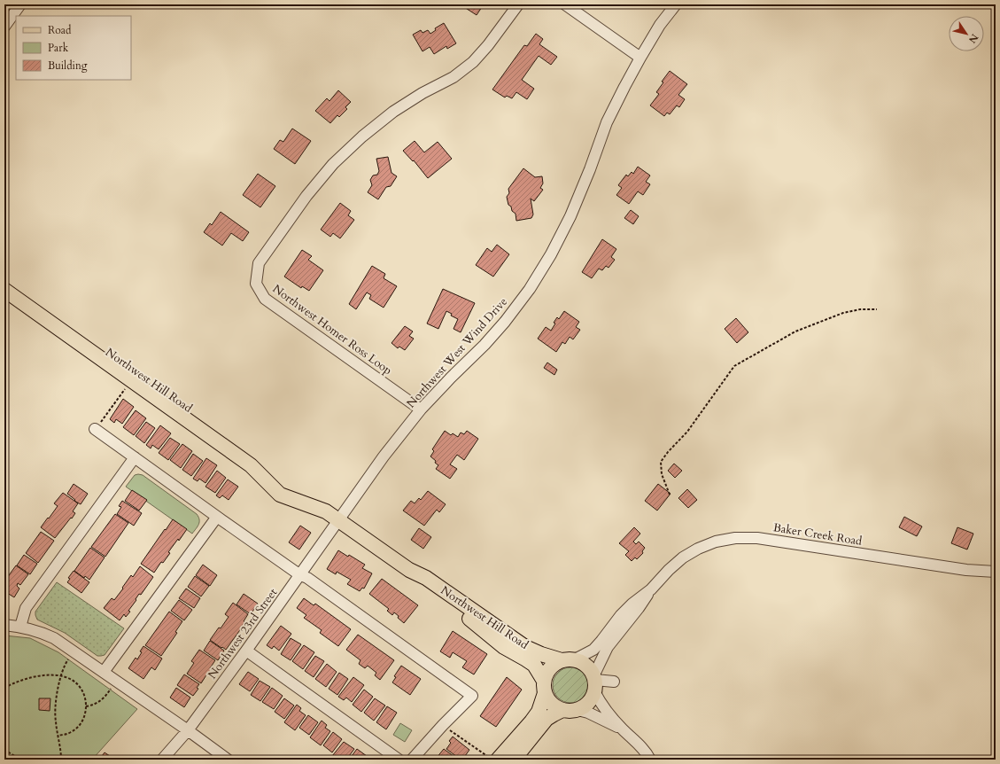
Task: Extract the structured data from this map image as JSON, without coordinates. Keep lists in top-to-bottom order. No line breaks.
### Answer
{"streets":{"main road":["Northwest Hill Road"],"street":["Northwest Homer Ross Loop","Northwest West Wind Drive","Baker Creek Road","Northwest 23rd Street"]},"crossings":[["Northwest Homer Ross Loop","Northwest West Wind Drive"],["Northwest West Wind Drive","Northwest Hill Road"],["Northwest West Wind Drive","Northwest 23rd Street"],["Northwest Hill Road","Baker Creek Road"],["Northwest Hill Road","Northwest 23rd Street"]],"legend":["Road","Park","Building"],"north":"bottom right"}
